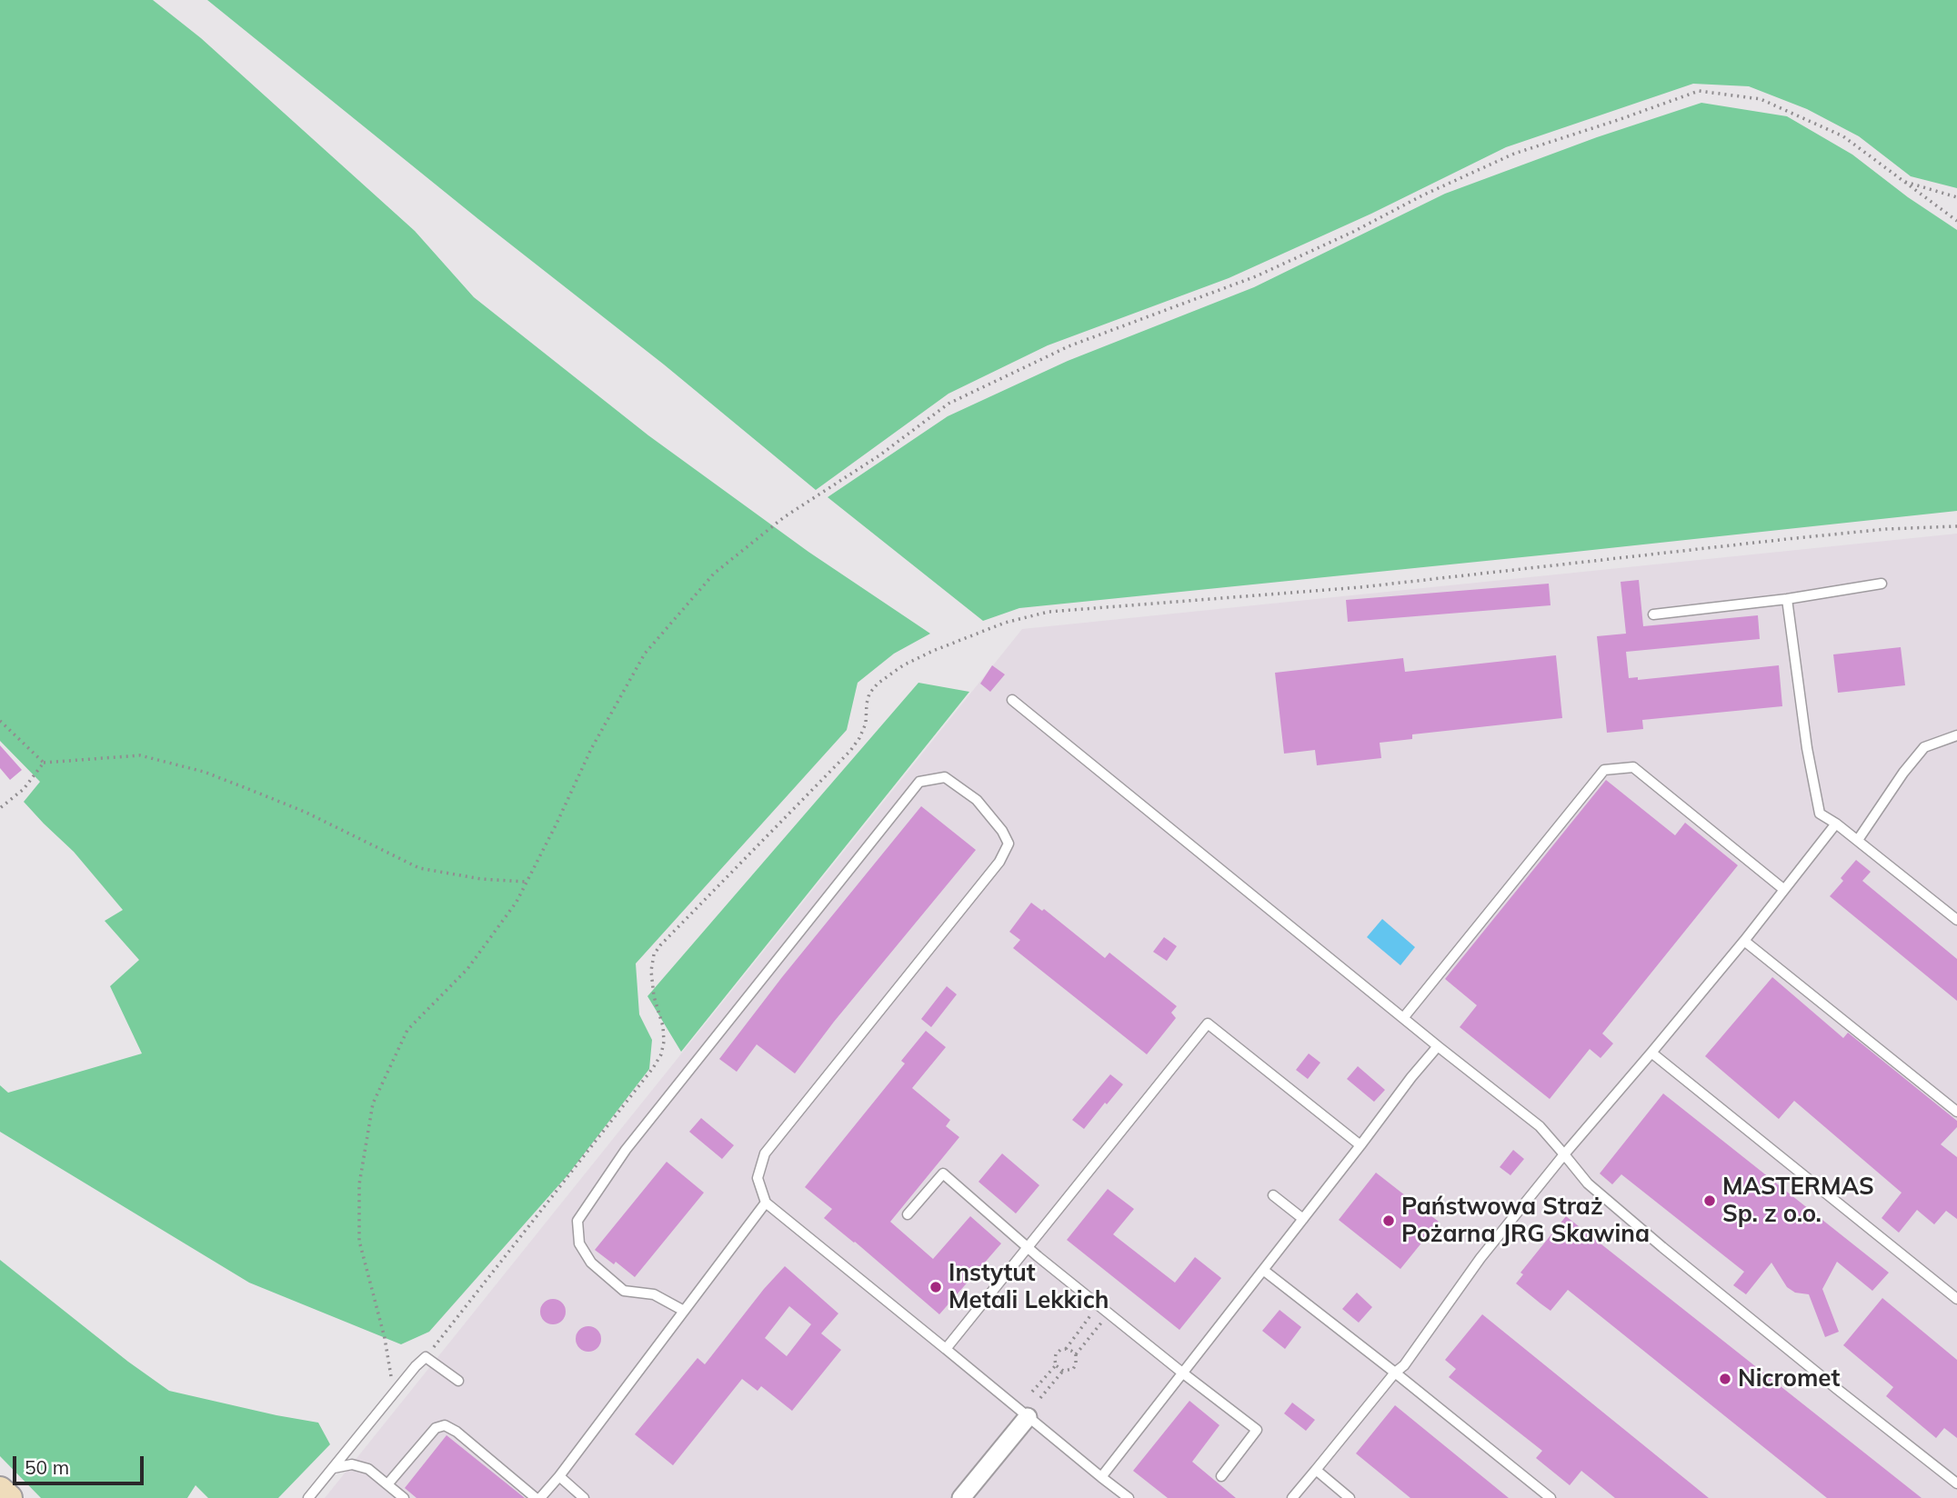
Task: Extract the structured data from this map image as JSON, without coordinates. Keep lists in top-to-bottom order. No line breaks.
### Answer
{"places":["MASTERMAS Sp. z o.o.","Państwowa Straż Pożarna JRG Skawina","Instytut Metali Lekkich","Nicromet"],"scale_bar":"50 m"}
